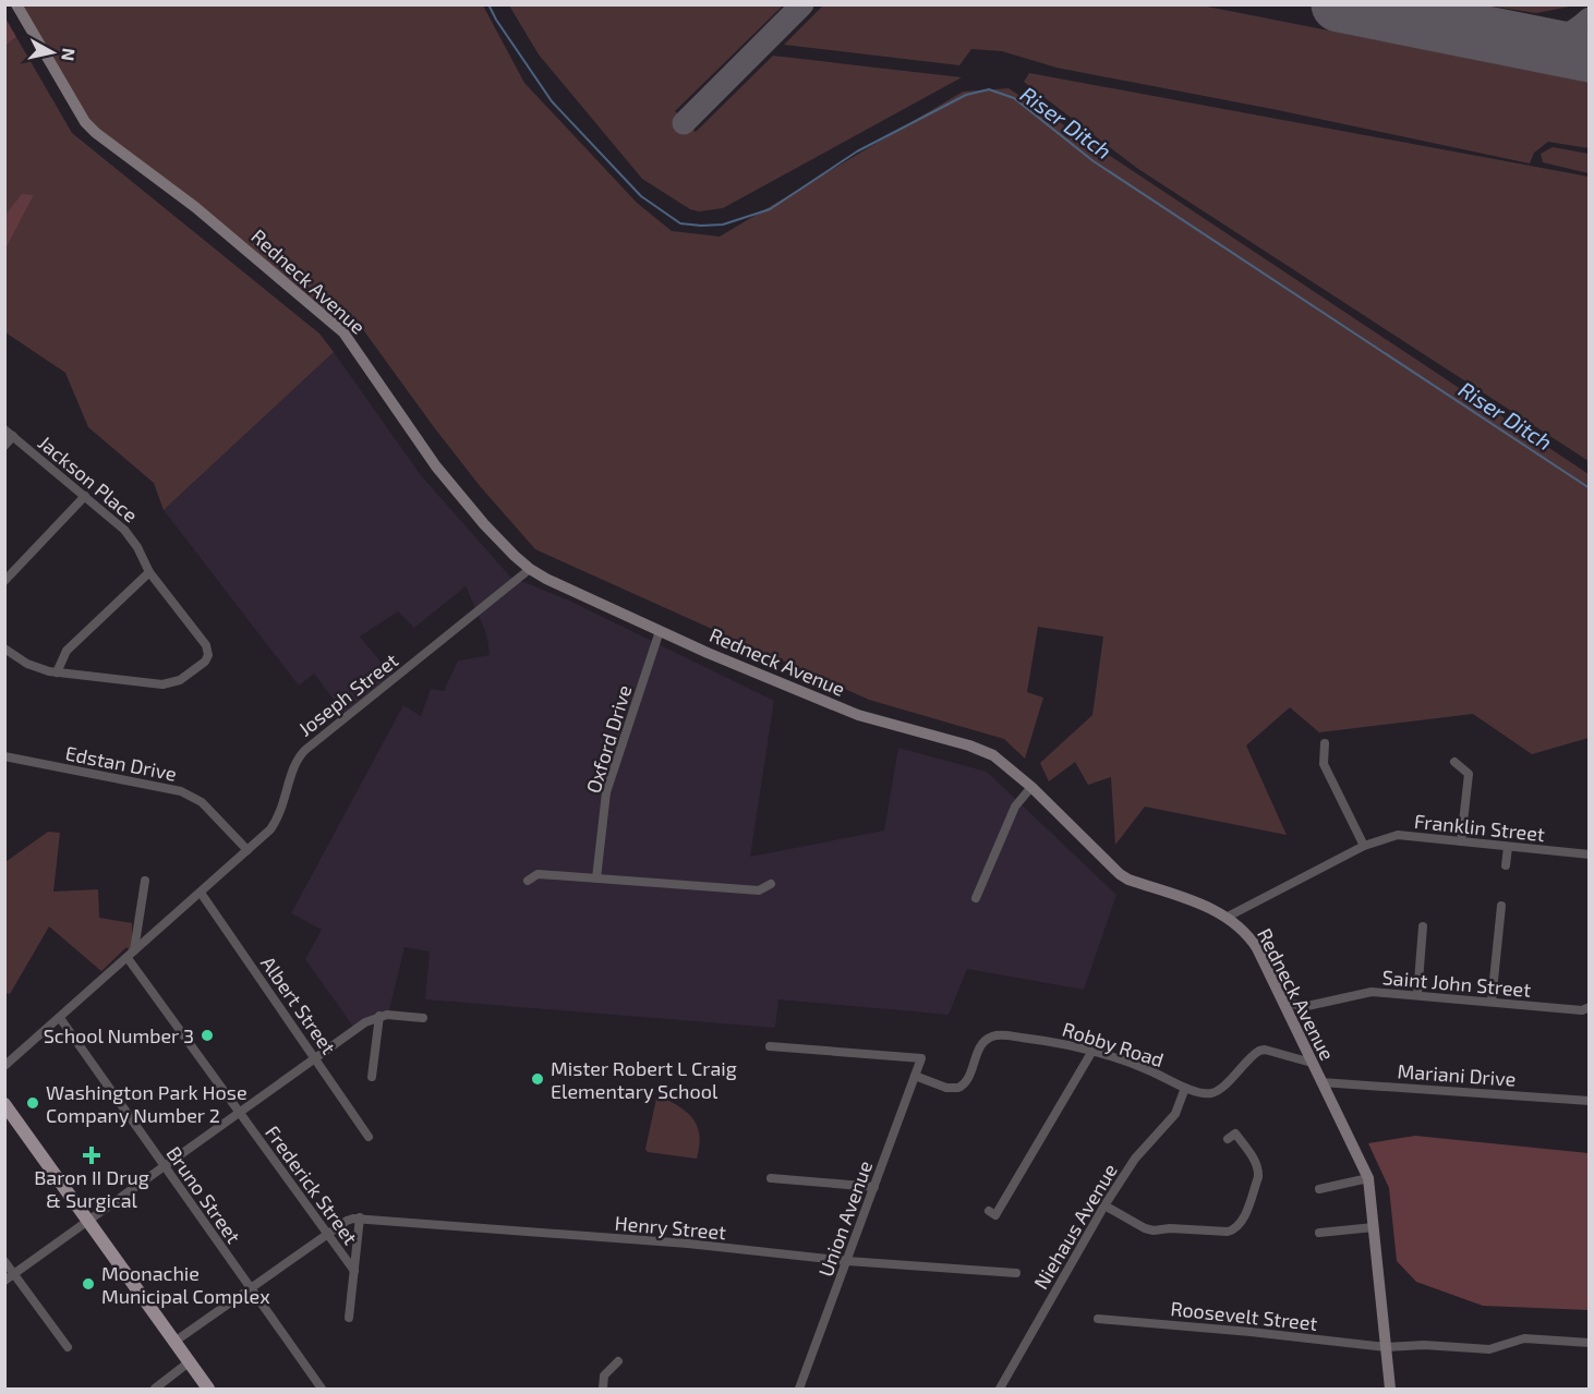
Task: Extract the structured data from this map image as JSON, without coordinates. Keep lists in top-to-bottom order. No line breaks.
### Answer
{"streets":{"street":["Redneck Avenue","Jackson Place","Joseph Street","Oxford Drive","Edstan Drive","Franklin Street","Saint John Street","Albert Street","Robby Road","Mariani Drive","Frederick Street","Bruno Street","Union Avenue","Niehaus Avenue","Henry Street","Roosevelt Street"]},"crossings":[["Redneck Avenue","Joseph Street"],["Redneck Avenue","Oxford Drive"],["Redneck Avenue","Franklin Street"],["Redneck Avenue","Saint John Street"],["Redneck Avenue","Robby Road"],["Redneck Avenue","Mariani Drive"],["Redneck Avenue","Roosevelt Street"],["Joseph Street","Edstan Drive"],["Joseph Street","Albert Street"],["Joseph Street","Frederick Street"],["Joseph Street","Bruno Street"],["Robby Road","Union Avenue"],["Robby Road","Niehaus Avenue"],["Union Avenue","Henry Street"]],"water":["Riser Ditch"],"places":{"other":["School Number 3","Mister Robert L Craig Elementary School","Washington Park Hose Company Number 2","Moonachie Municipal Complex"],"health":["Baron II Drug & Surgical"]},"north":"right"}
